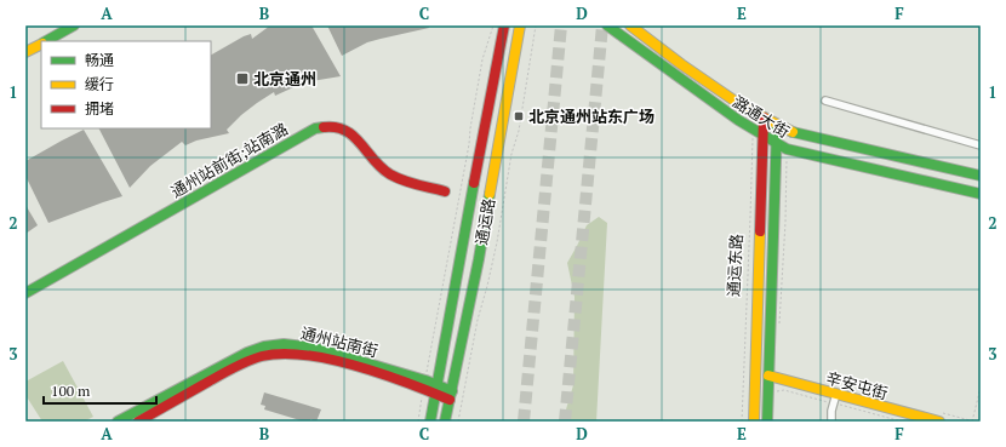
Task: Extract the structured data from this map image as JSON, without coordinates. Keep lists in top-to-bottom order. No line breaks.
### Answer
{"streets":{"main road":["潞通大街","通州站前街;站南潞","通运路","通运东路","通州站南街","辛安屯街"]},"crossings":[["潞通大街","通运东路"],["通运路","通州站南街"]],"places":{"transit":["北京通州","北京通州站东广场"]},"legend":["畅通","缓行","拥堵"],"scale_bar":"100 m","grid":{"columns":["A","B","C","D","E","F"],"rows":["1","2","3"]}}
